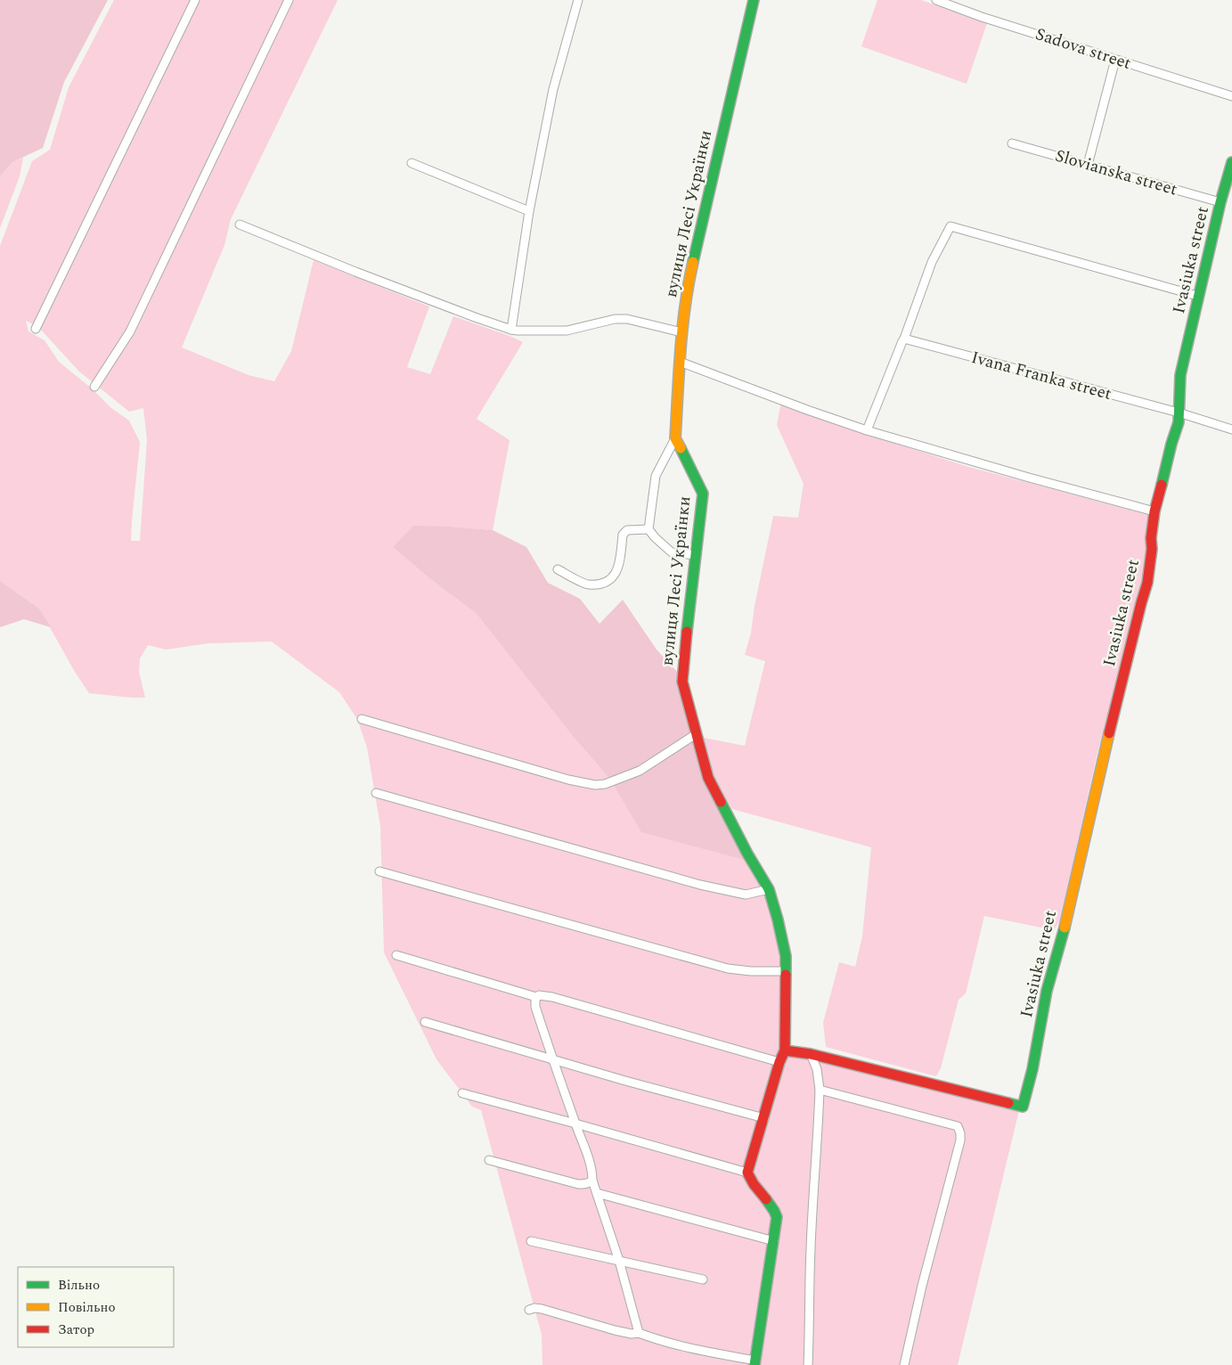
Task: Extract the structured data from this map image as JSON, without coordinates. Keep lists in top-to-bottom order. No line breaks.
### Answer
{"streets":{"street":["Sadova street","Slovianska street","вулиця Лесі Українки","Ivasiuka street","Ivana Franka street"]},"crossings":[["Slovianska street","Ivasiuka street"],["Ivasiuka street","Ivana Franka street"]],"legend":["Вільно","Повільно","Затор"]}
